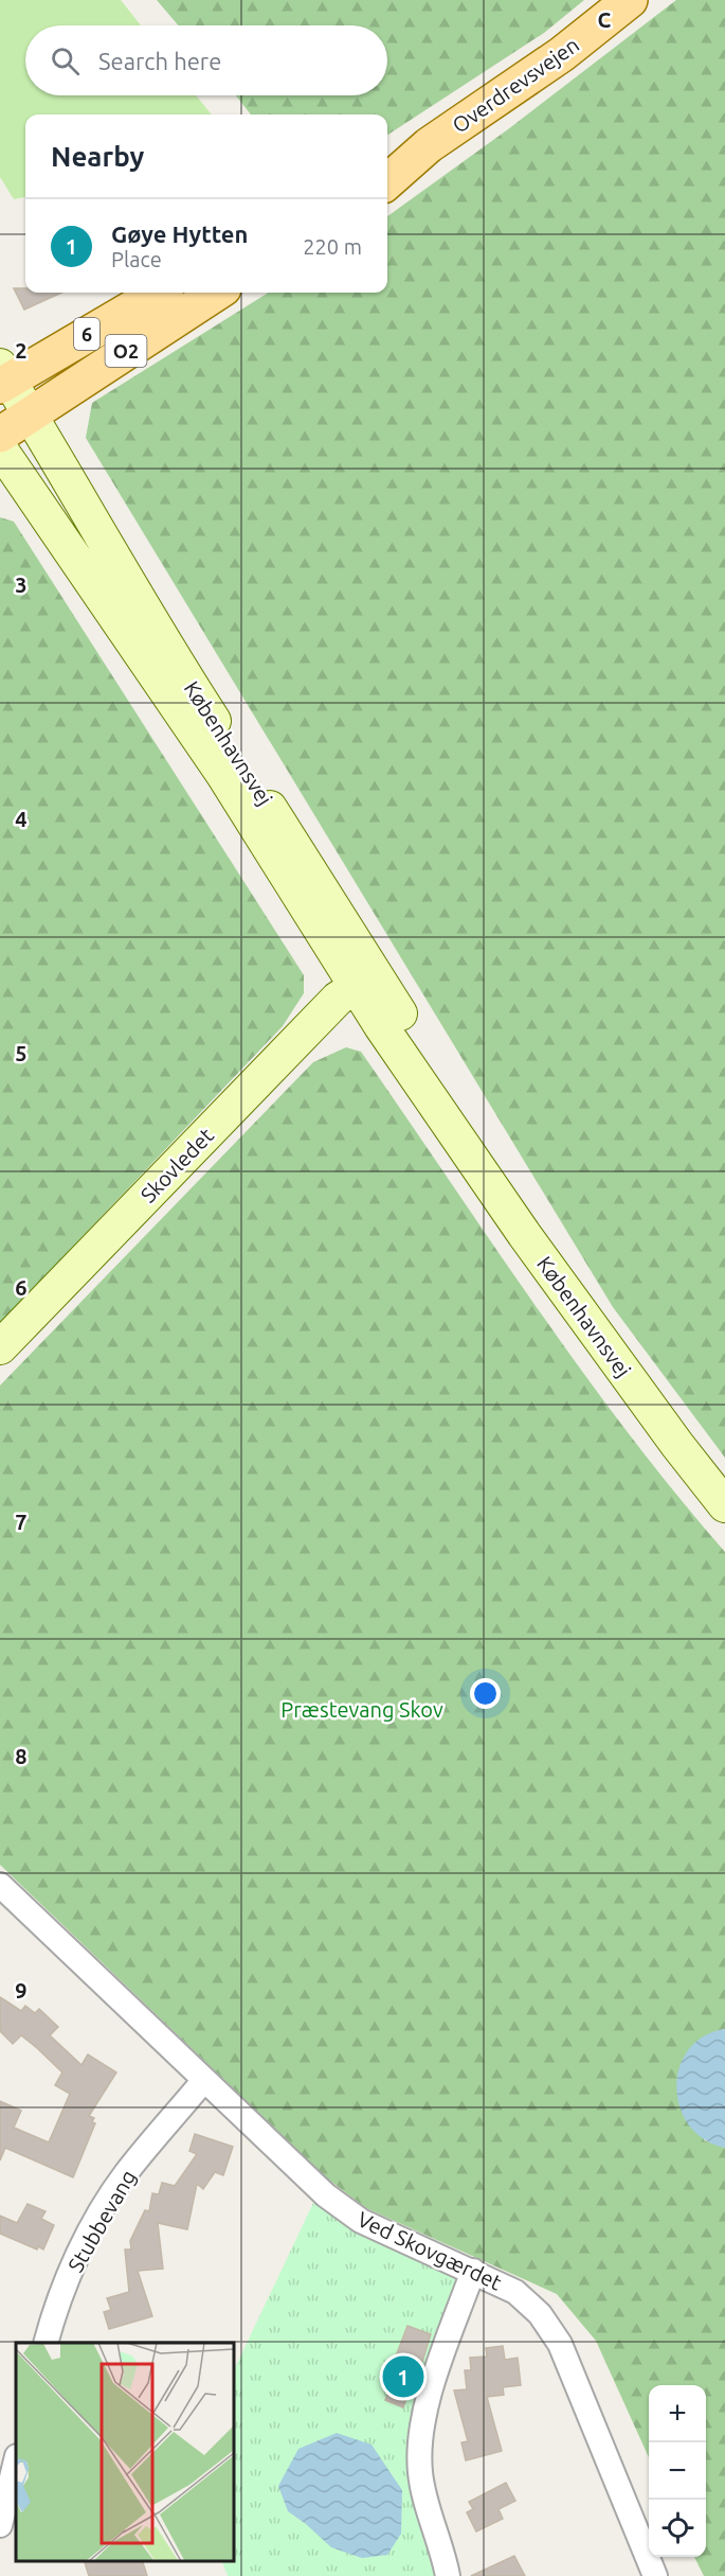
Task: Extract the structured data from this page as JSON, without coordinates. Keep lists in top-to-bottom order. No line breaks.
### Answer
{"streets":{"main road":["Overdrevsvejen","6","O2"],"street":["Københavnsvej","Skovledet","Stubbevang","Ved Skovgærdet"]},"crossings":[["6","Københavnsvej"],["O2","Københavnsvej"],["Københavnsvej","Skovledet"],["Stubbevang","Ved Skovgærdet"]],"parks":["Præstevang Skov"],"page":{"search":"Search here","heading":"Nearby","list":[{"mark":"1","name":"Gøye Hytten","note":"Place","value":"220 m"}],"pins":"1","map_buttons":["+","−"]},"grid":{"columns":["C"],"rows":["2","3","4","5","6","7","8","9"]}}
